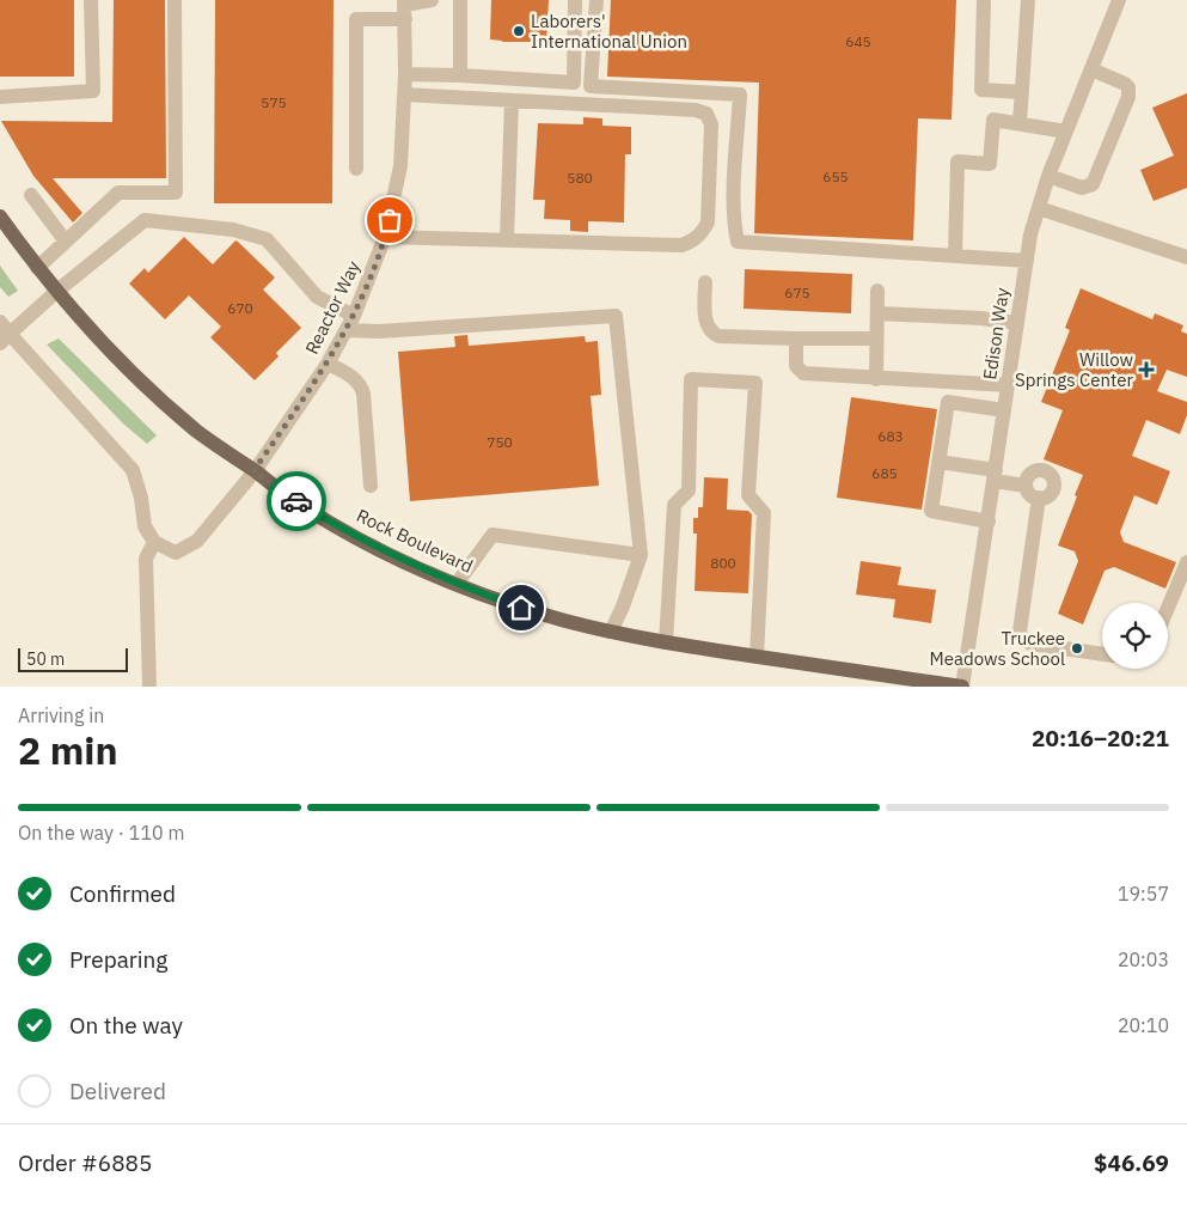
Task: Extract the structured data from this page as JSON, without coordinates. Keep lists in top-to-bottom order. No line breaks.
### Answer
{"streets":{"main road":["Rock Boulevard"],"street":["Reactor Way","Edison Way"]},"crossings":[["Reactor Way","Rock Boulevard"],["Edison Way","Rock Boulevard"]],"places":{"other":["Laborers' International Union","Truckee Meadows School"],"health":["Willow Springs Center"]},"house_numbers":["645","575","655","580","675","670","683","750","685","800"],"scale_bar":"50 m","page":{"scale":"50 m","heading":["2 min","Arriving in","20:16–20:21"],"panel":["Order #6885","$46.69"],"bar":"On the way · 110 m","list":[["Confirmed","19:57"],["Preparing","20:03"],["On the way","20:10"],"Delivered"]}}
